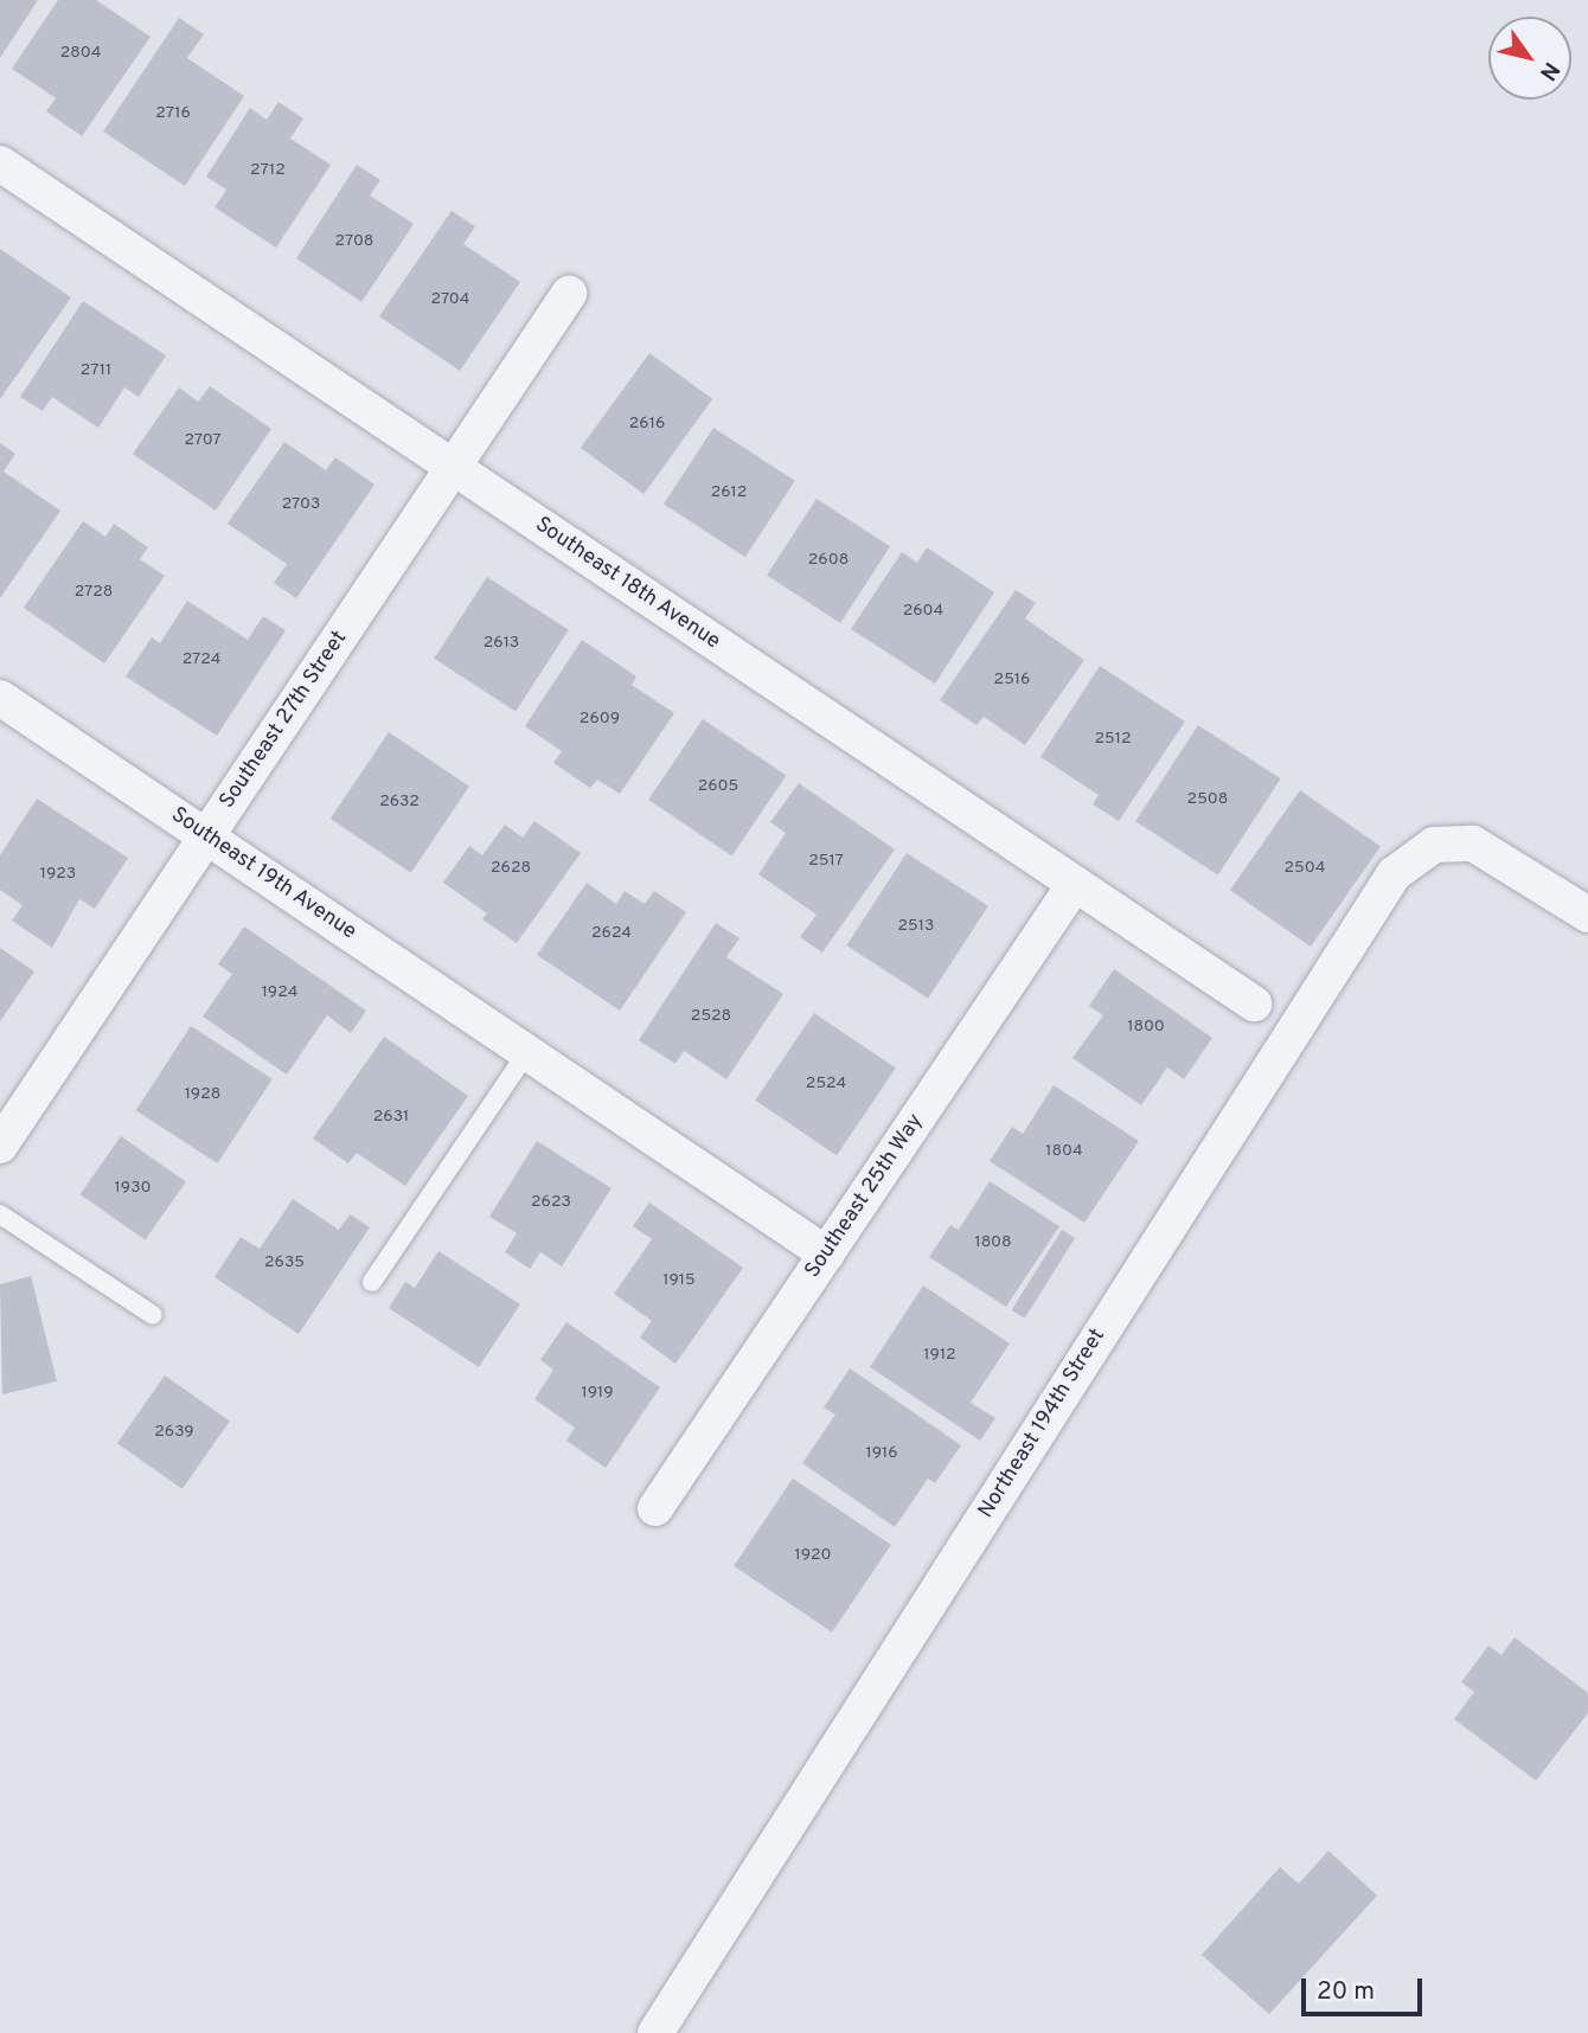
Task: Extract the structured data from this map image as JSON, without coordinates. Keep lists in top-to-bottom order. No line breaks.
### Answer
{"streets":{"street":["Southeast 18th Avenue","Southeast 27th Street","Southeast 19th Avenue","Southeast 25th Way","Northeast 194th Street"]},"crossings":[["Southeast 18th Avenue","Southeast 27th Street"],["Southeast 18th Avenue","Southeast 25th Way"],["Southeast 27th Street","Southeast 19th Avenue"],["Southeast 19th Avenue","Southeast 25th Way"]],"house_numbers":["2804","2716","2712","2708","2704","2711","2616","2707","2612","2703","2608","2728","2604","2613","2724","2516","2609","2512","2605","2508","2632","2517","2628","2504","1923","2513","2624","1924","2528","1800","2524","1928","2631","1804","1930","2623","1808","2635","1915","1912","1919","2639","1916","1920"],"scale_bar":"20 m","north":"bottom right"}
